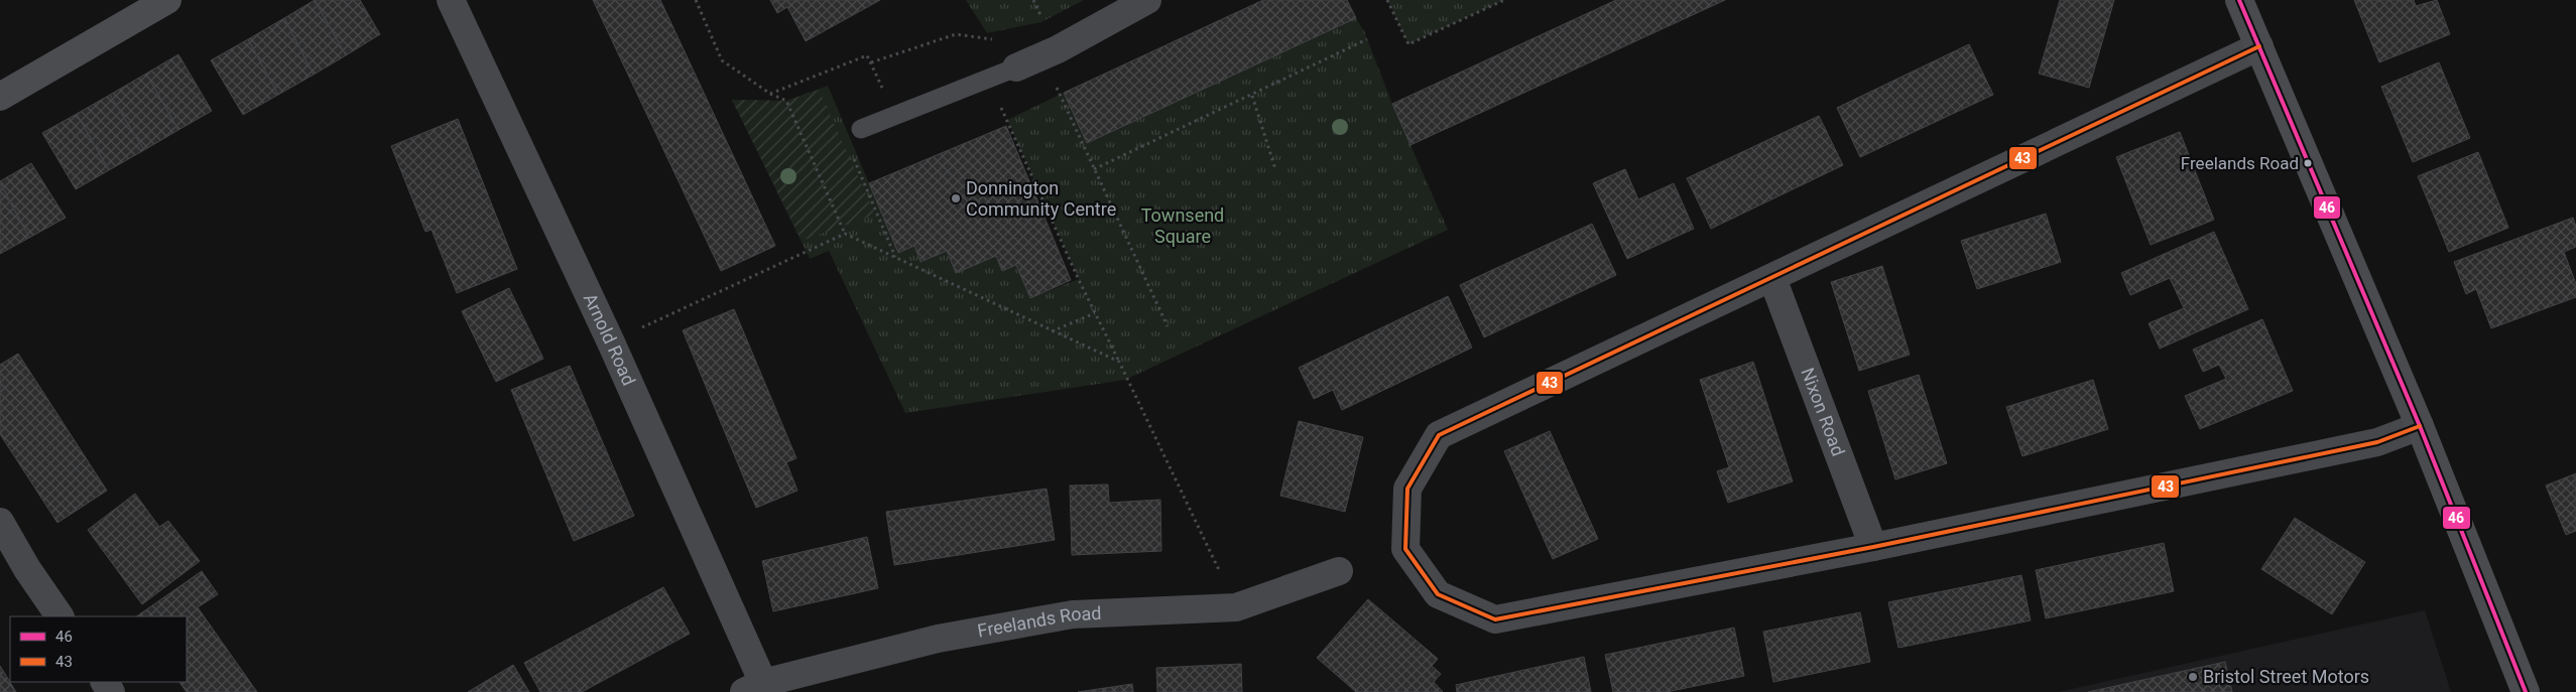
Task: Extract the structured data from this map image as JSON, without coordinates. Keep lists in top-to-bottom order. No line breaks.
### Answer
{"streets":{"street":["Arnold Road","Nixon Road","Freelands Road"]},"crossings":[["Arnold Road","Freelands Road"]],"parks":["Townsend Square"],"places":["Freelands Road","Donnington Community Centre","Bristol Street Motors"],"lines":["transit line 46","transit line 43"],"legend":["46","43"]}
